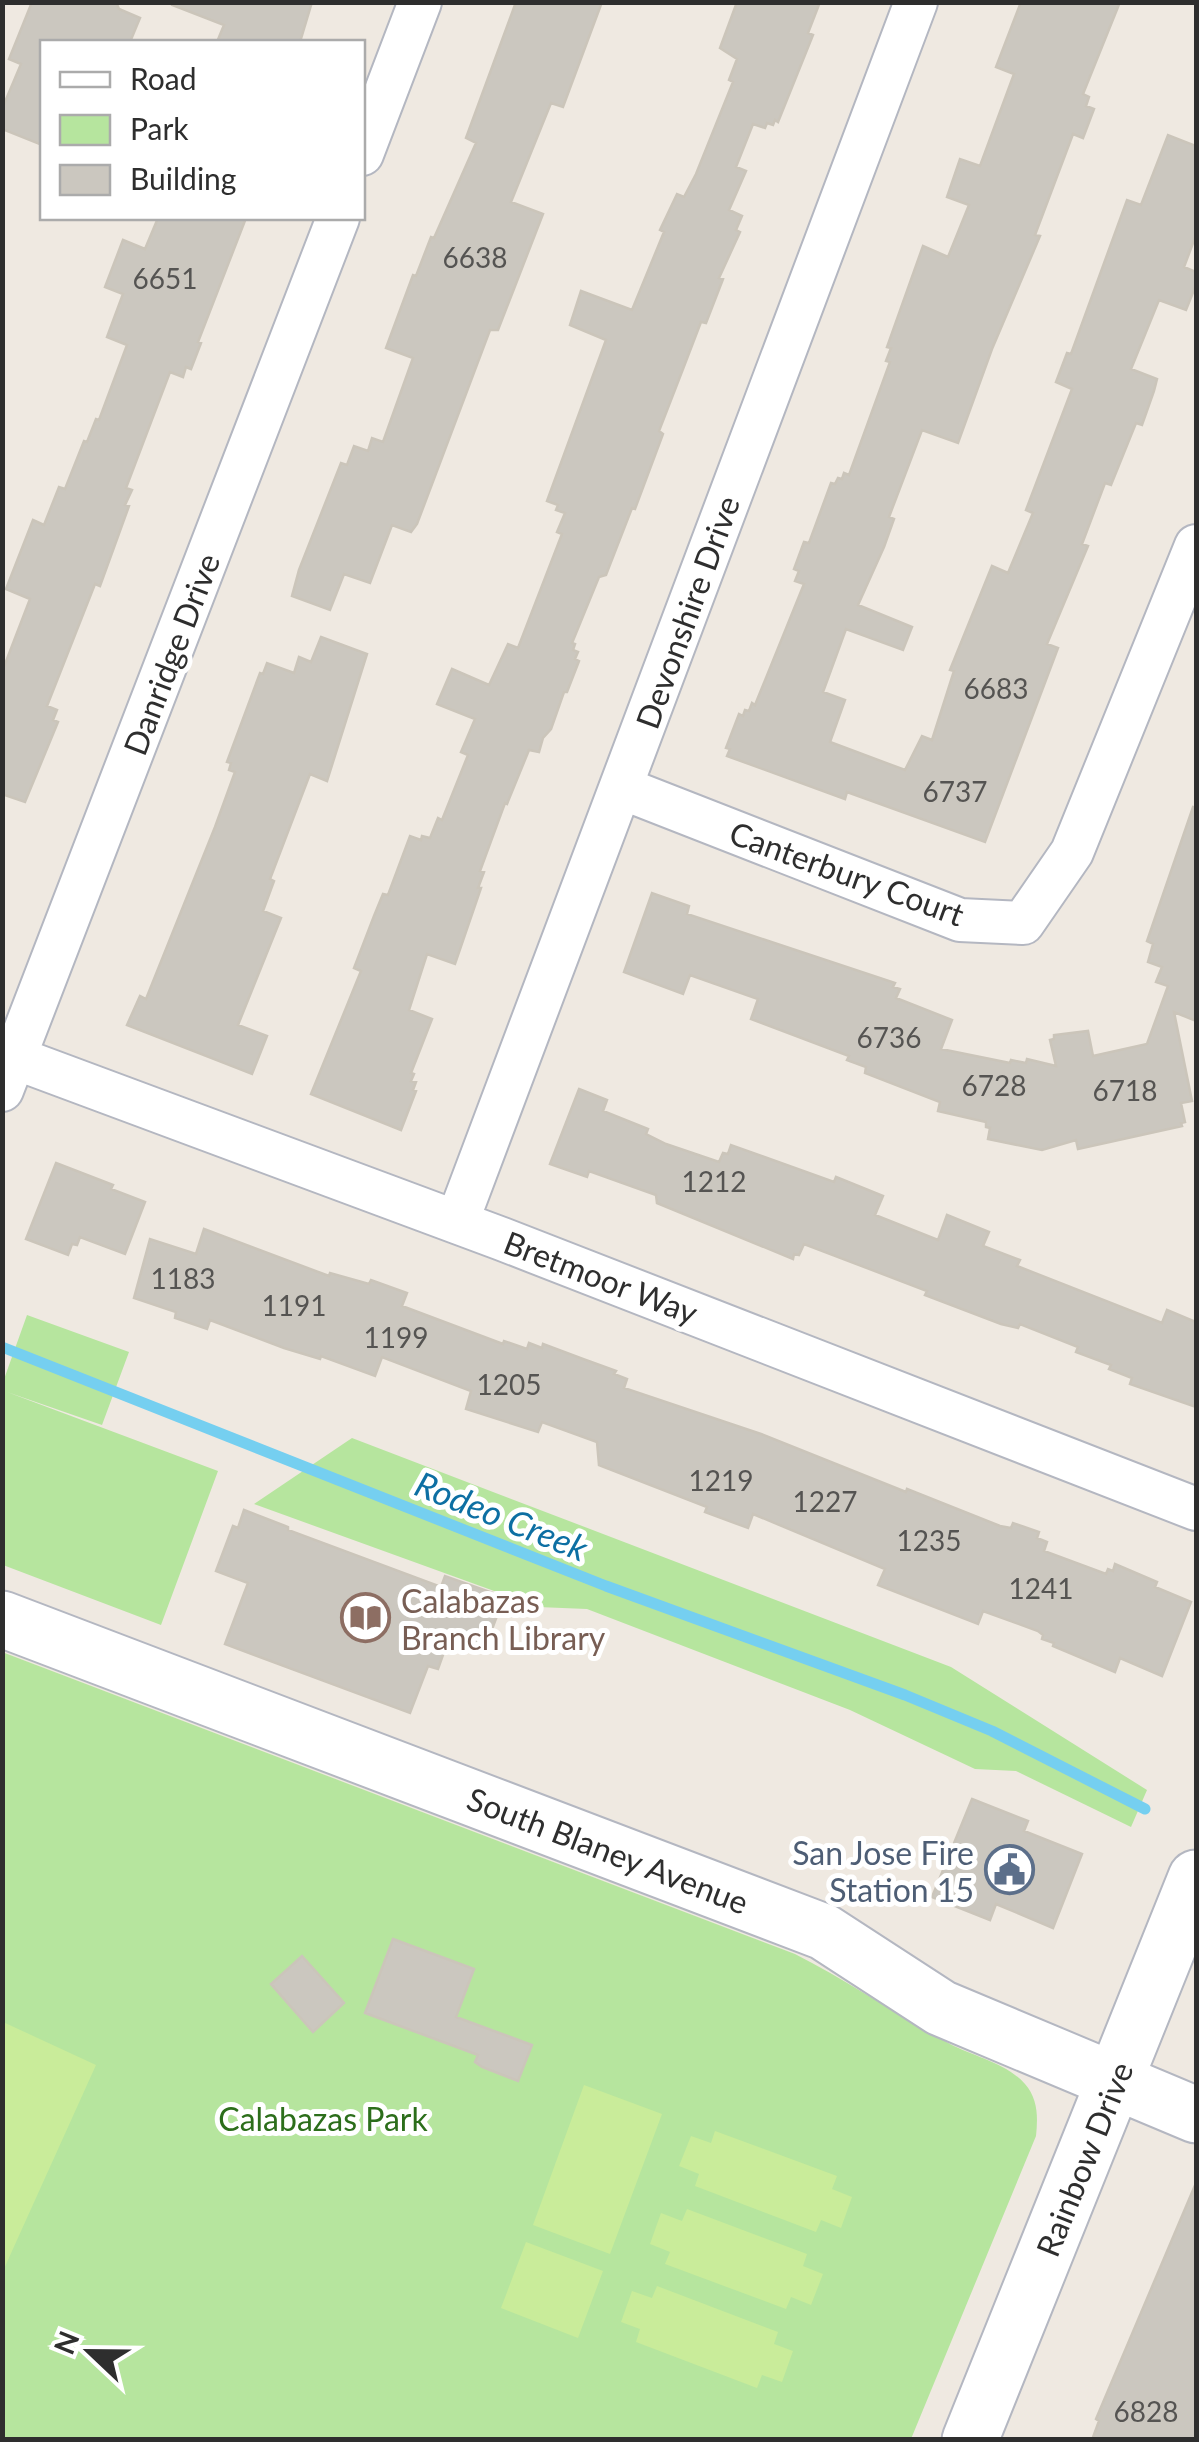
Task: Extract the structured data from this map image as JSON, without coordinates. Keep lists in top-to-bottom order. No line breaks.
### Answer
{"streets":{"street":["Devonshire Drive","Danridge Drive","Canterbury Court","Bretmoor Way","South Blaney Avenue","Rainbow Drive"]},"crossings":[["Devonshire Drive","Canterbury Court"],["Devonshire Drive","Bretmoor Way"],["Danridge Drive","Bretmoor Way"],["South Blaney Avenue","Rainbow Drive"]],"water":["Rodeo Creek"],"parks":["Calabazas Park"],"places":{"library":["Calabazas Branch Library"],"public building":["San Jose Fire Station 15"]},"house_numbers":["6638","6651","6683","6737","6736","6728","6718","1212","1183","1191","1199","1205","1219","1227","1235","1241","6828"],"legend":["Road","Park","Building"],"north":"left"}
